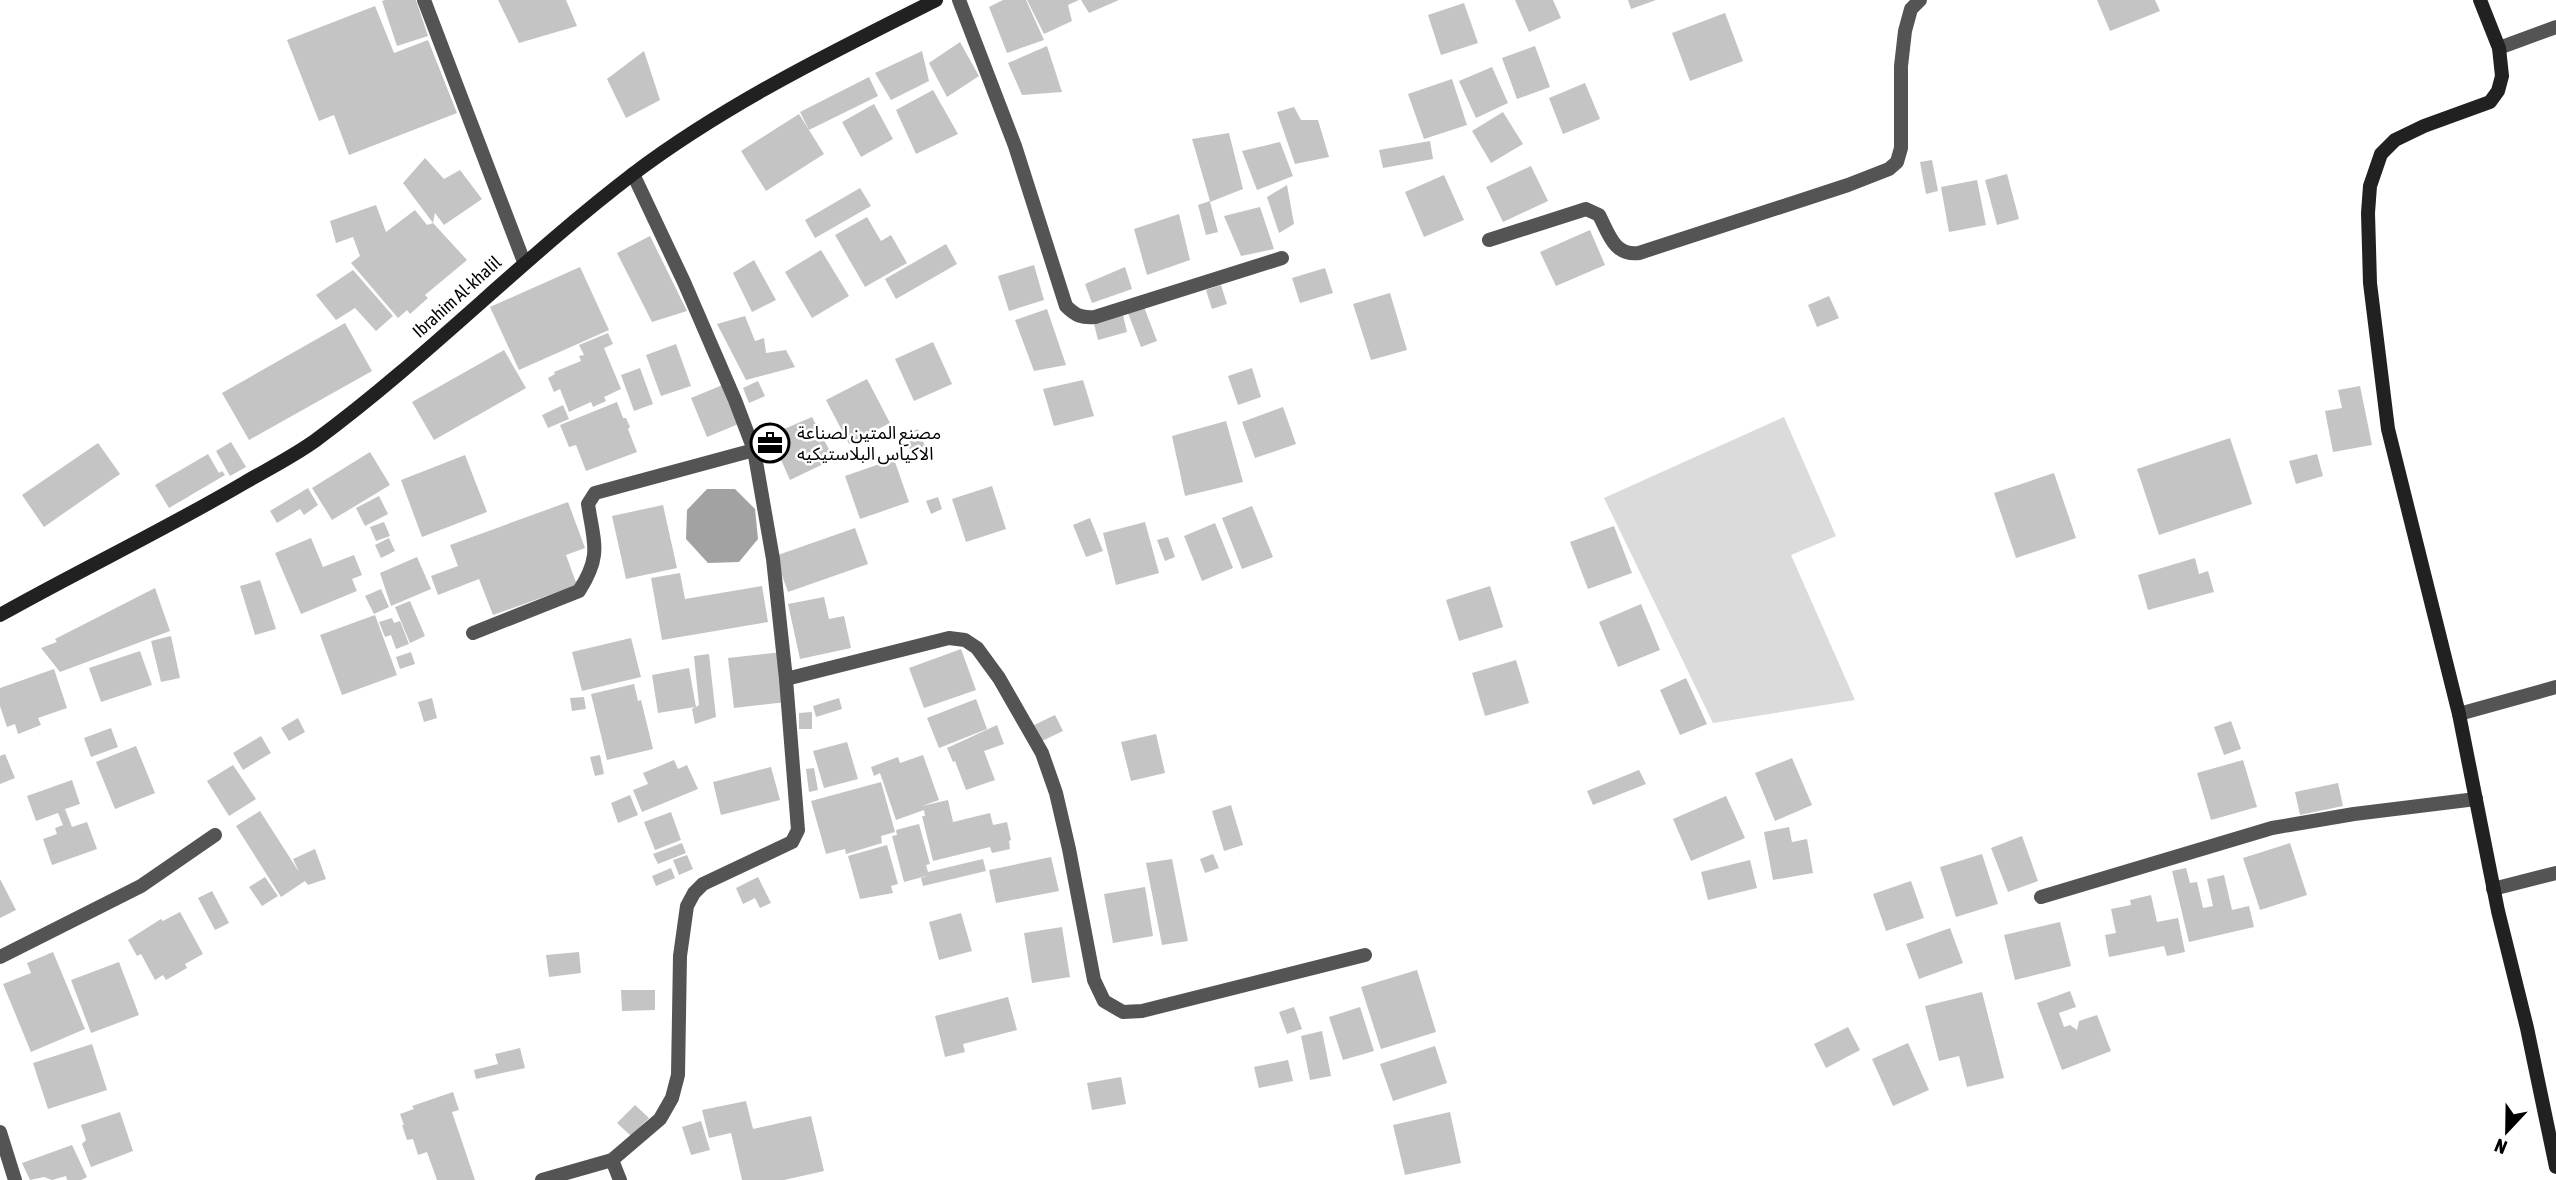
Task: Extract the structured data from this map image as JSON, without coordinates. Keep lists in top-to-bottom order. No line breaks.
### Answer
{"streets":{"street":["Ibrahim Al-khalil"]},"places":{"office":["مصنع المتين لصناعة الاكياس البلاستيكيه"]},"north":"bottom"}
